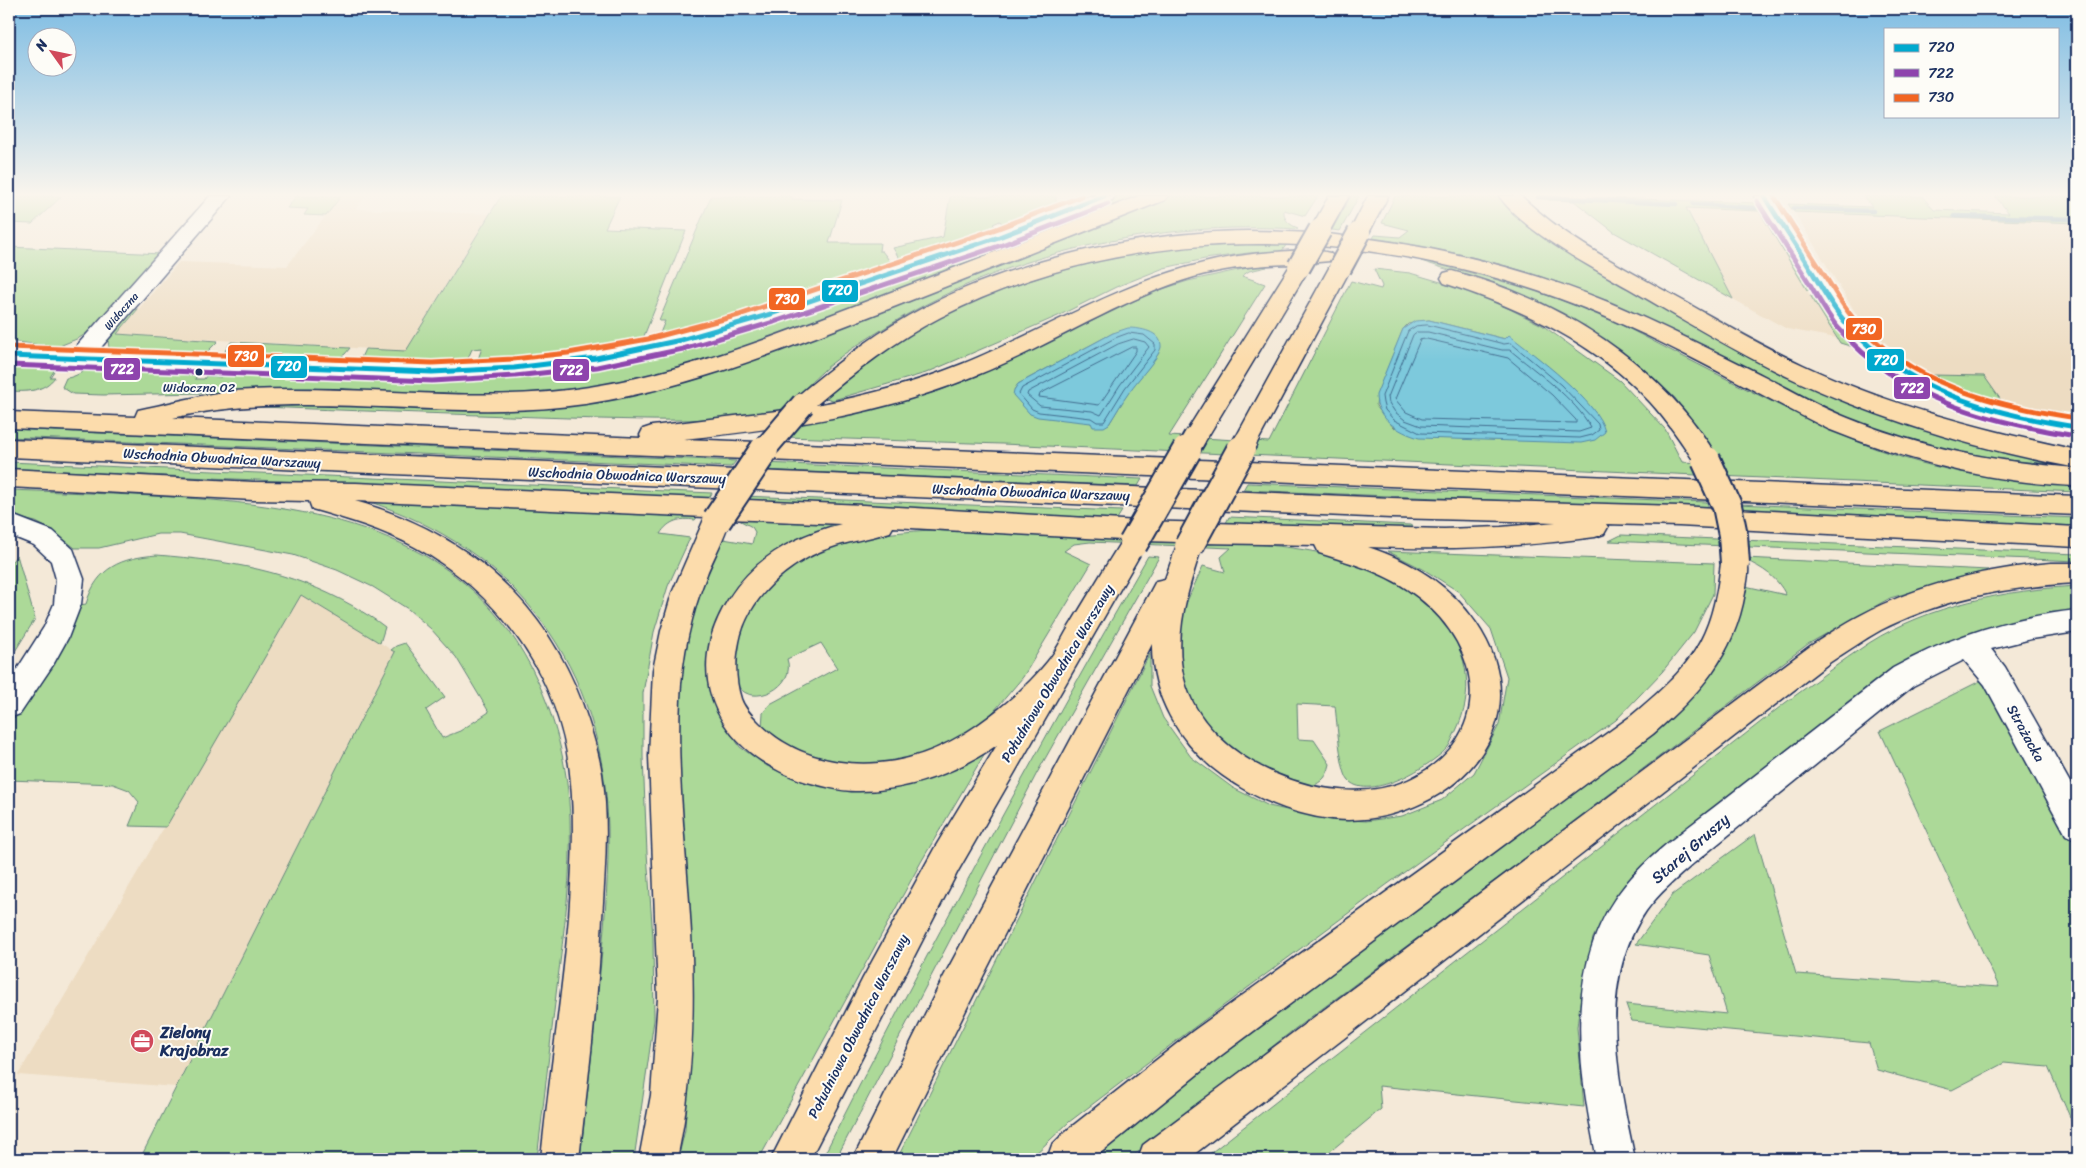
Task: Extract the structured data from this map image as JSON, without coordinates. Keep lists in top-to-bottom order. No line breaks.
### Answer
{"streets":{"highway":["Wschodnia Obwodnica Warszawy","Południowa Obwodnica Warszawy"],"street":["Widoczna","Strażacka","Starej Gruszy"]},"crossings":[["Strażacka","Starej Gruszy"]],"places":{"other":["Widoczna 02"],"office":["Zielony Krajobraz"]},"lines":["transit line 720","transit line 722","transit line 730"],"legend":["720","722","730"],"north":"top left"}
